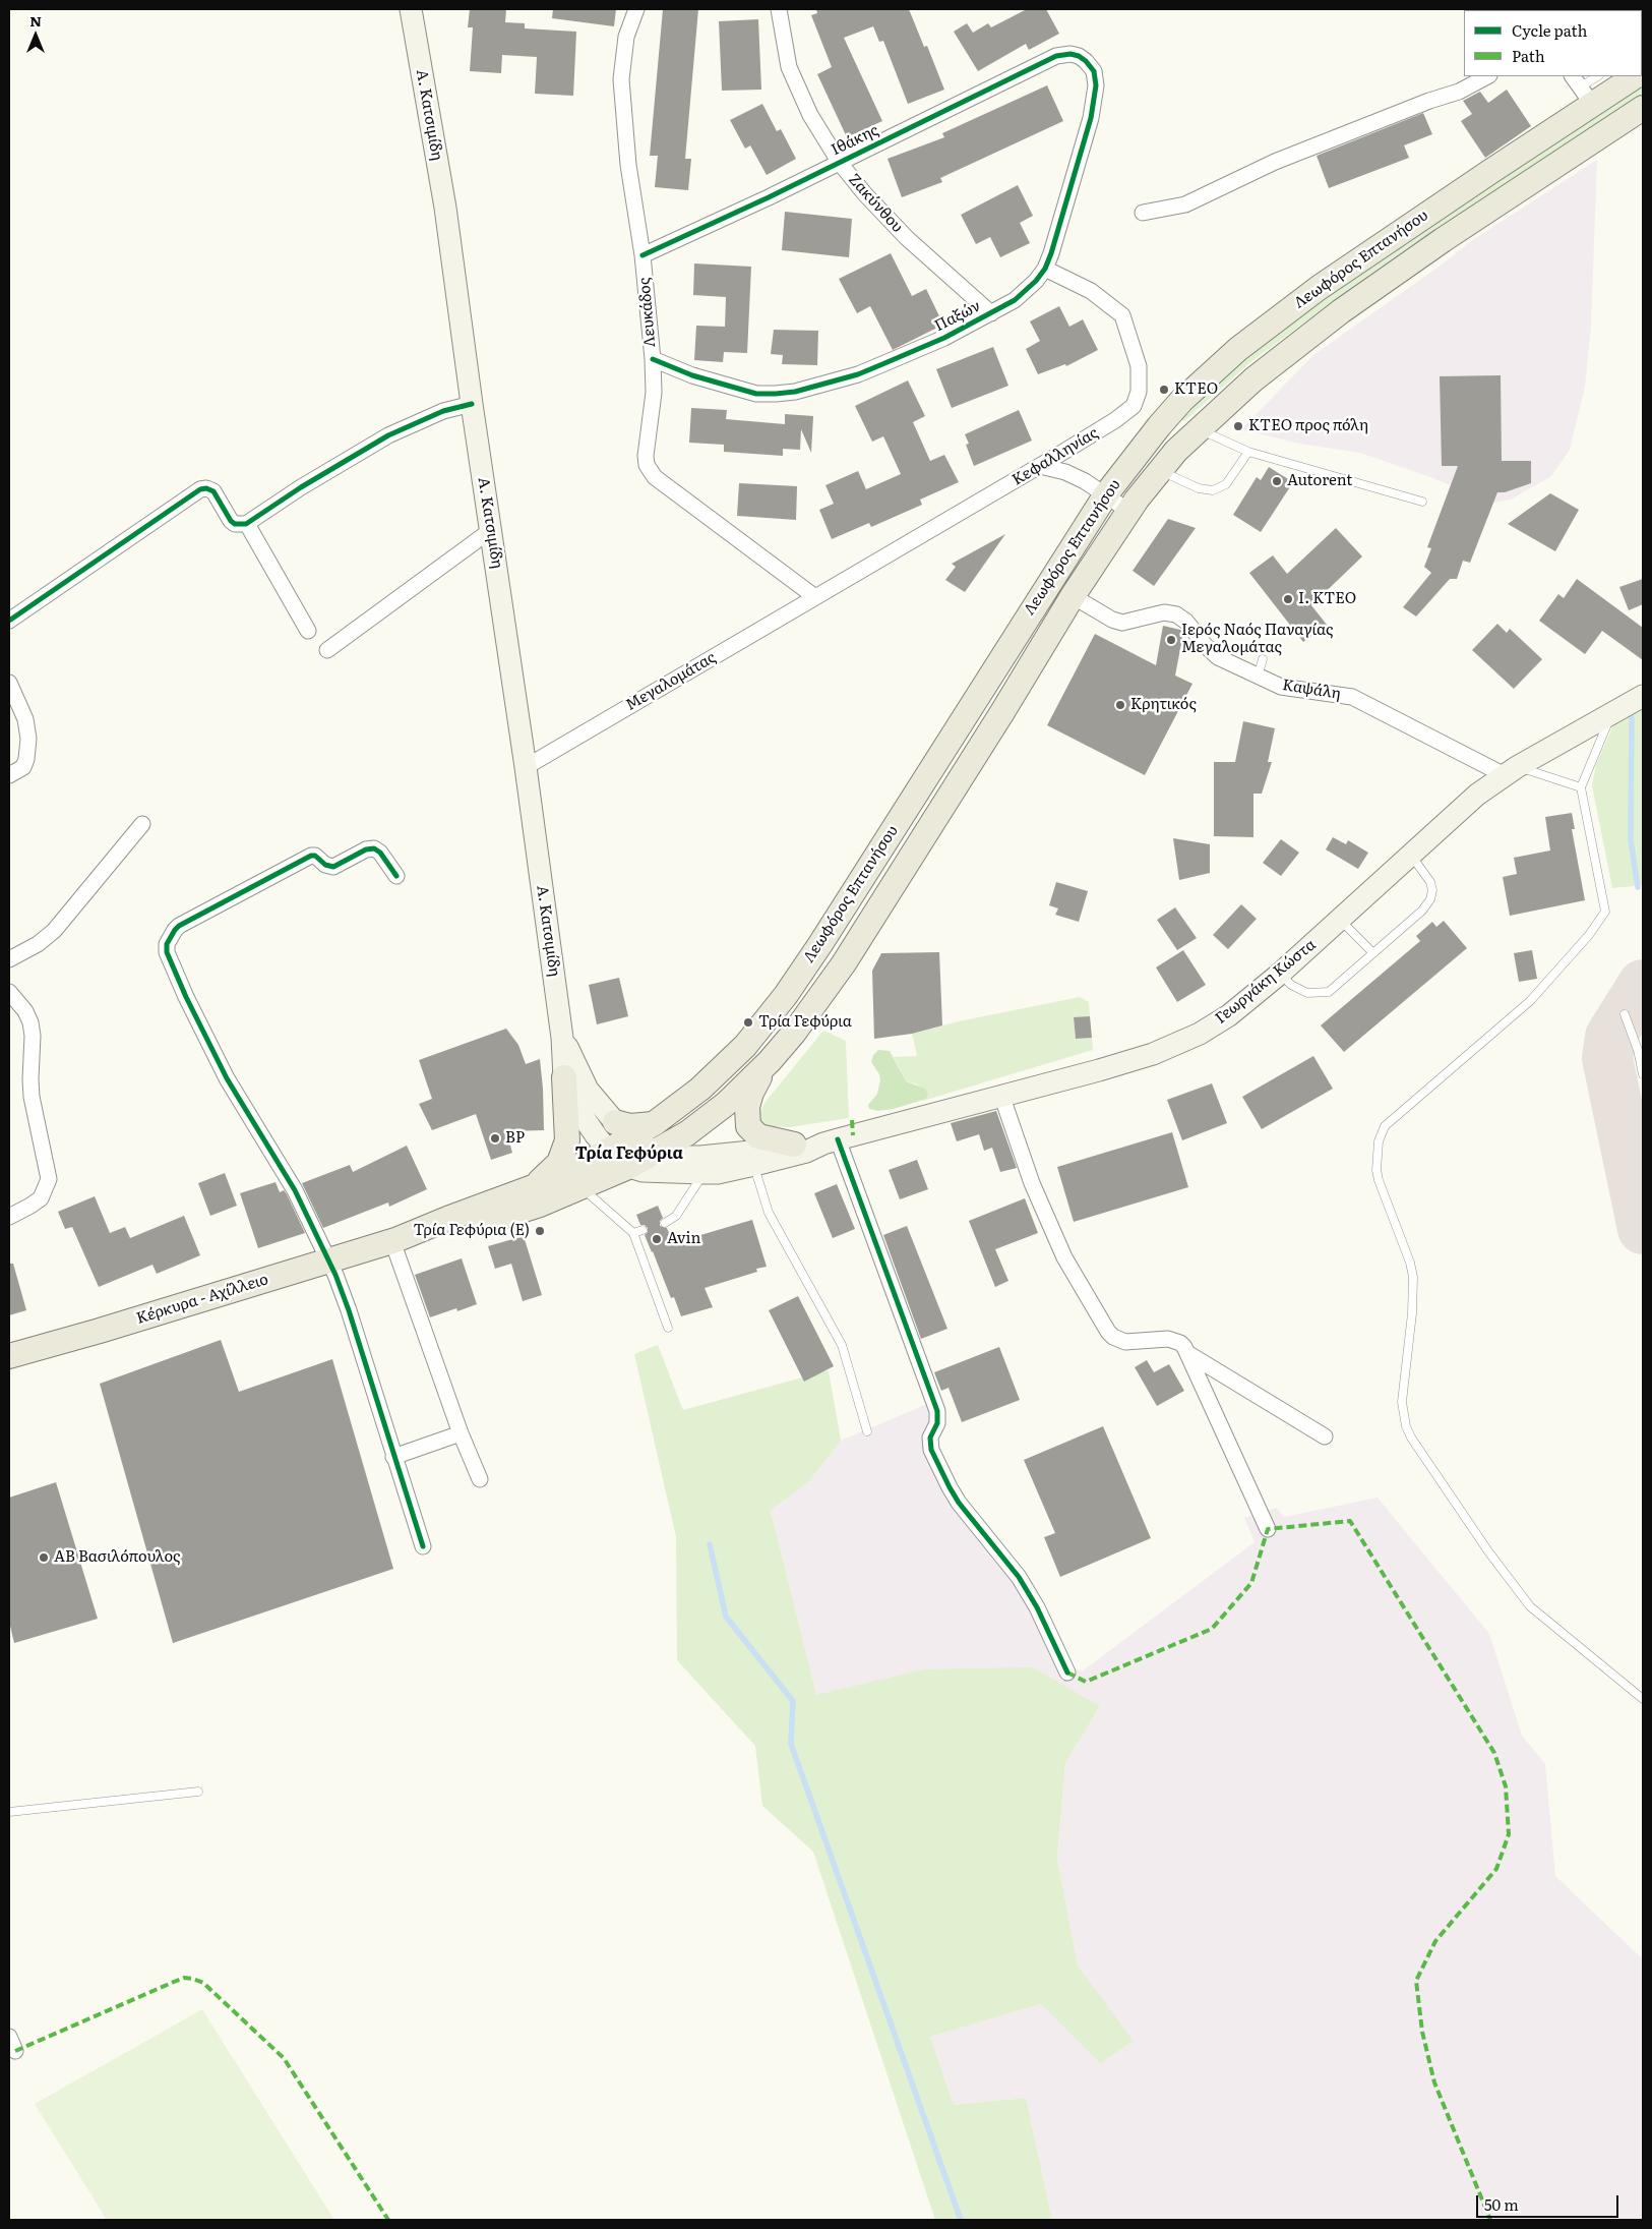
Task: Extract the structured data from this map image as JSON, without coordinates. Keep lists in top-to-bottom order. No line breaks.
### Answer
{"streets":{"main road":["Α. Κατσιμίδη","Λεωφόρος Επτανήσου","Γεωργάκη Κώστα","Κέρκυρα - Αχίλλειο"],"street":["Ιθάκης","Ζακύνθου","Λευκάδος","Παξών","Κεφαλληνίας","Μεγαλομάτας","Καψάλη"]},"crossings":[["Α. Κατσιμίδη","Λεωφόρος Επτανήσου"],["Α. Κατσιμίδη","Μεγαλομάτας"],["Α. Κατσιμίδη","Γεωργάκη Κώστα"],["Α. Κατσιμίδη","Κέρκυρα - Αχίλλειο"],["Ιθάκης","Ζακύνθου"],["Ιθάκης","Λευκάδος"],["Ιθάκης","Παξών"],["Ζακύνθου","Παξών"],["Λεωφόρος Επτανήσου","Καψάλη"],["Λεωφόρος Επτανήσου","Γεωργάκη Κώστα"],["Λεωφόρος Επτανήσου","Κέρκυρα - Αχίλλειο"],["Λευκάδος","Παξών"],["Λευκάδος","Κεφαλληνίας"],["Λευκάδος","Μεγαλομάτας"],["Παξών","Κεφαλληνίας"],["Κεφαλληνίας","Μεγαλομάτας"],["Καψάλη","Γεωργάκη Κώστα"],["Γεωργάκη Κώστα","Κέρκυρα - Αχίλλειο"]],"districts":["Τρία Γεφύρια"],"places":["ΚΤΕΟ","ΚΤΕΟ προς πόλη","Autorent","Ι. ΚΤΕΟ","Ιερός Ναός Παναγίας Μεγαλομάτας","Κρητικός","Τρία Γεφύρια","BP","Τρία Γεφύρια (E)","Avin","ΑΒ Βασιλόπουλος"],"legend":["Cycle path","Path"],"scale_bar":"50 m","north":"top"}
